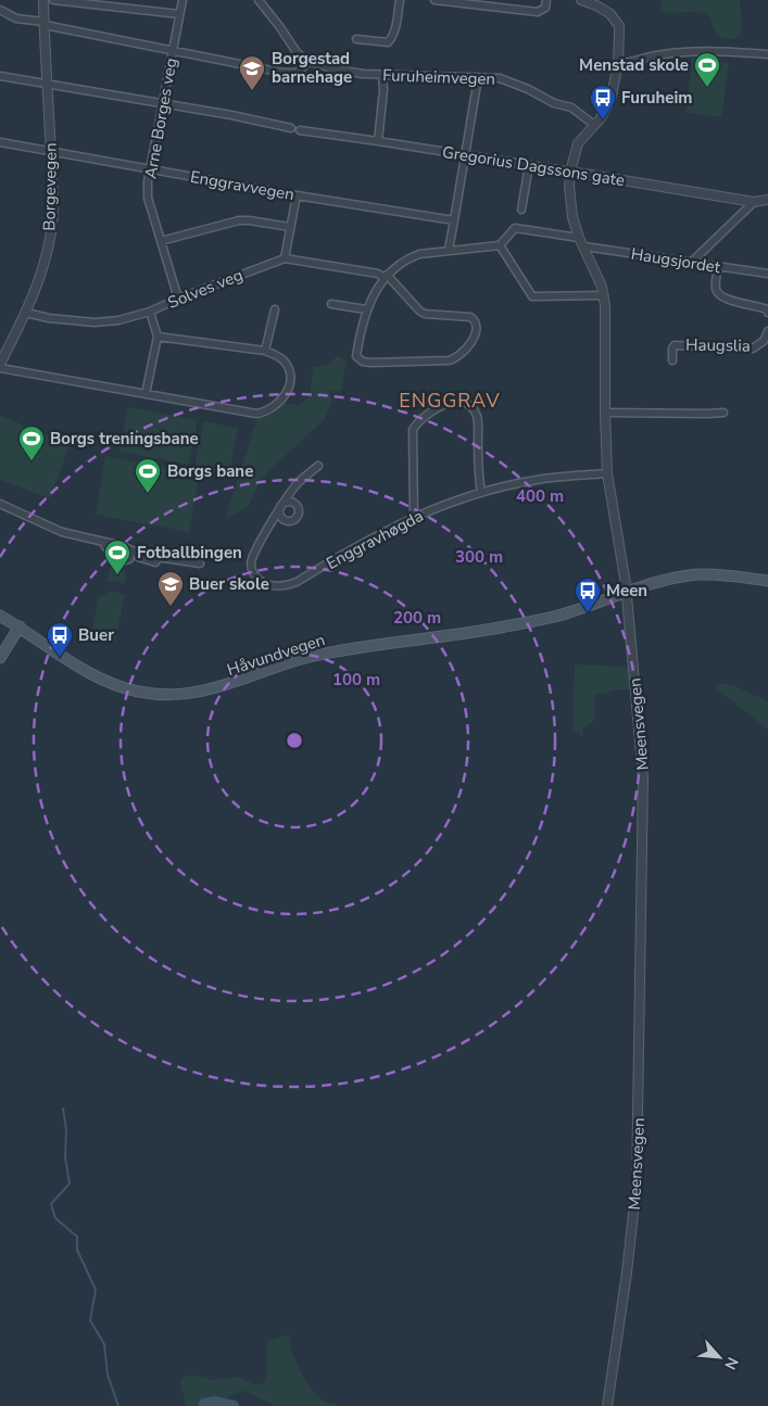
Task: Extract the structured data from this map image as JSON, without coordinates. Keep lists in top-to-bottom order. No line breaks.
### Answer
{"streets":{"main road":["Håvundvegen"],"street":["Furuheimvegen","Arne Borges veg","Gregorius Dagssons gate","Enggravvegen","Borgevegen","Haugsjordet","Solves veg","Haugslia","Enggravhøgda","Meensvegen"]},"crossings":[["Furuheimvegen","Meensvegen"],["Arne Borges veg","Enggravvegen"],["Arne Borges veg","Solves veg"],["Gregorius Dagssons gate","Meensvegen"],["Enggravvegen","Borgevegen"],["Borgevegen","Solves veg"],["Haugsjordet","Meensvegen"],["Enggravhøgda","Meensvegen"],["Håvundvegen","Meensvegen"]],"districts":["ENGGRAV"],"places":{"sports":["Menstad skole","Borgs treningsbane","Borgs bane","Fotballbingen"],"school or university":["Borgestad barnehage","Buer skole"],"bus stop":["Furuheim","Meen","Buer"]},"north":"bottom right","rings":["400 m","300 m","200 m","100 m"]}
